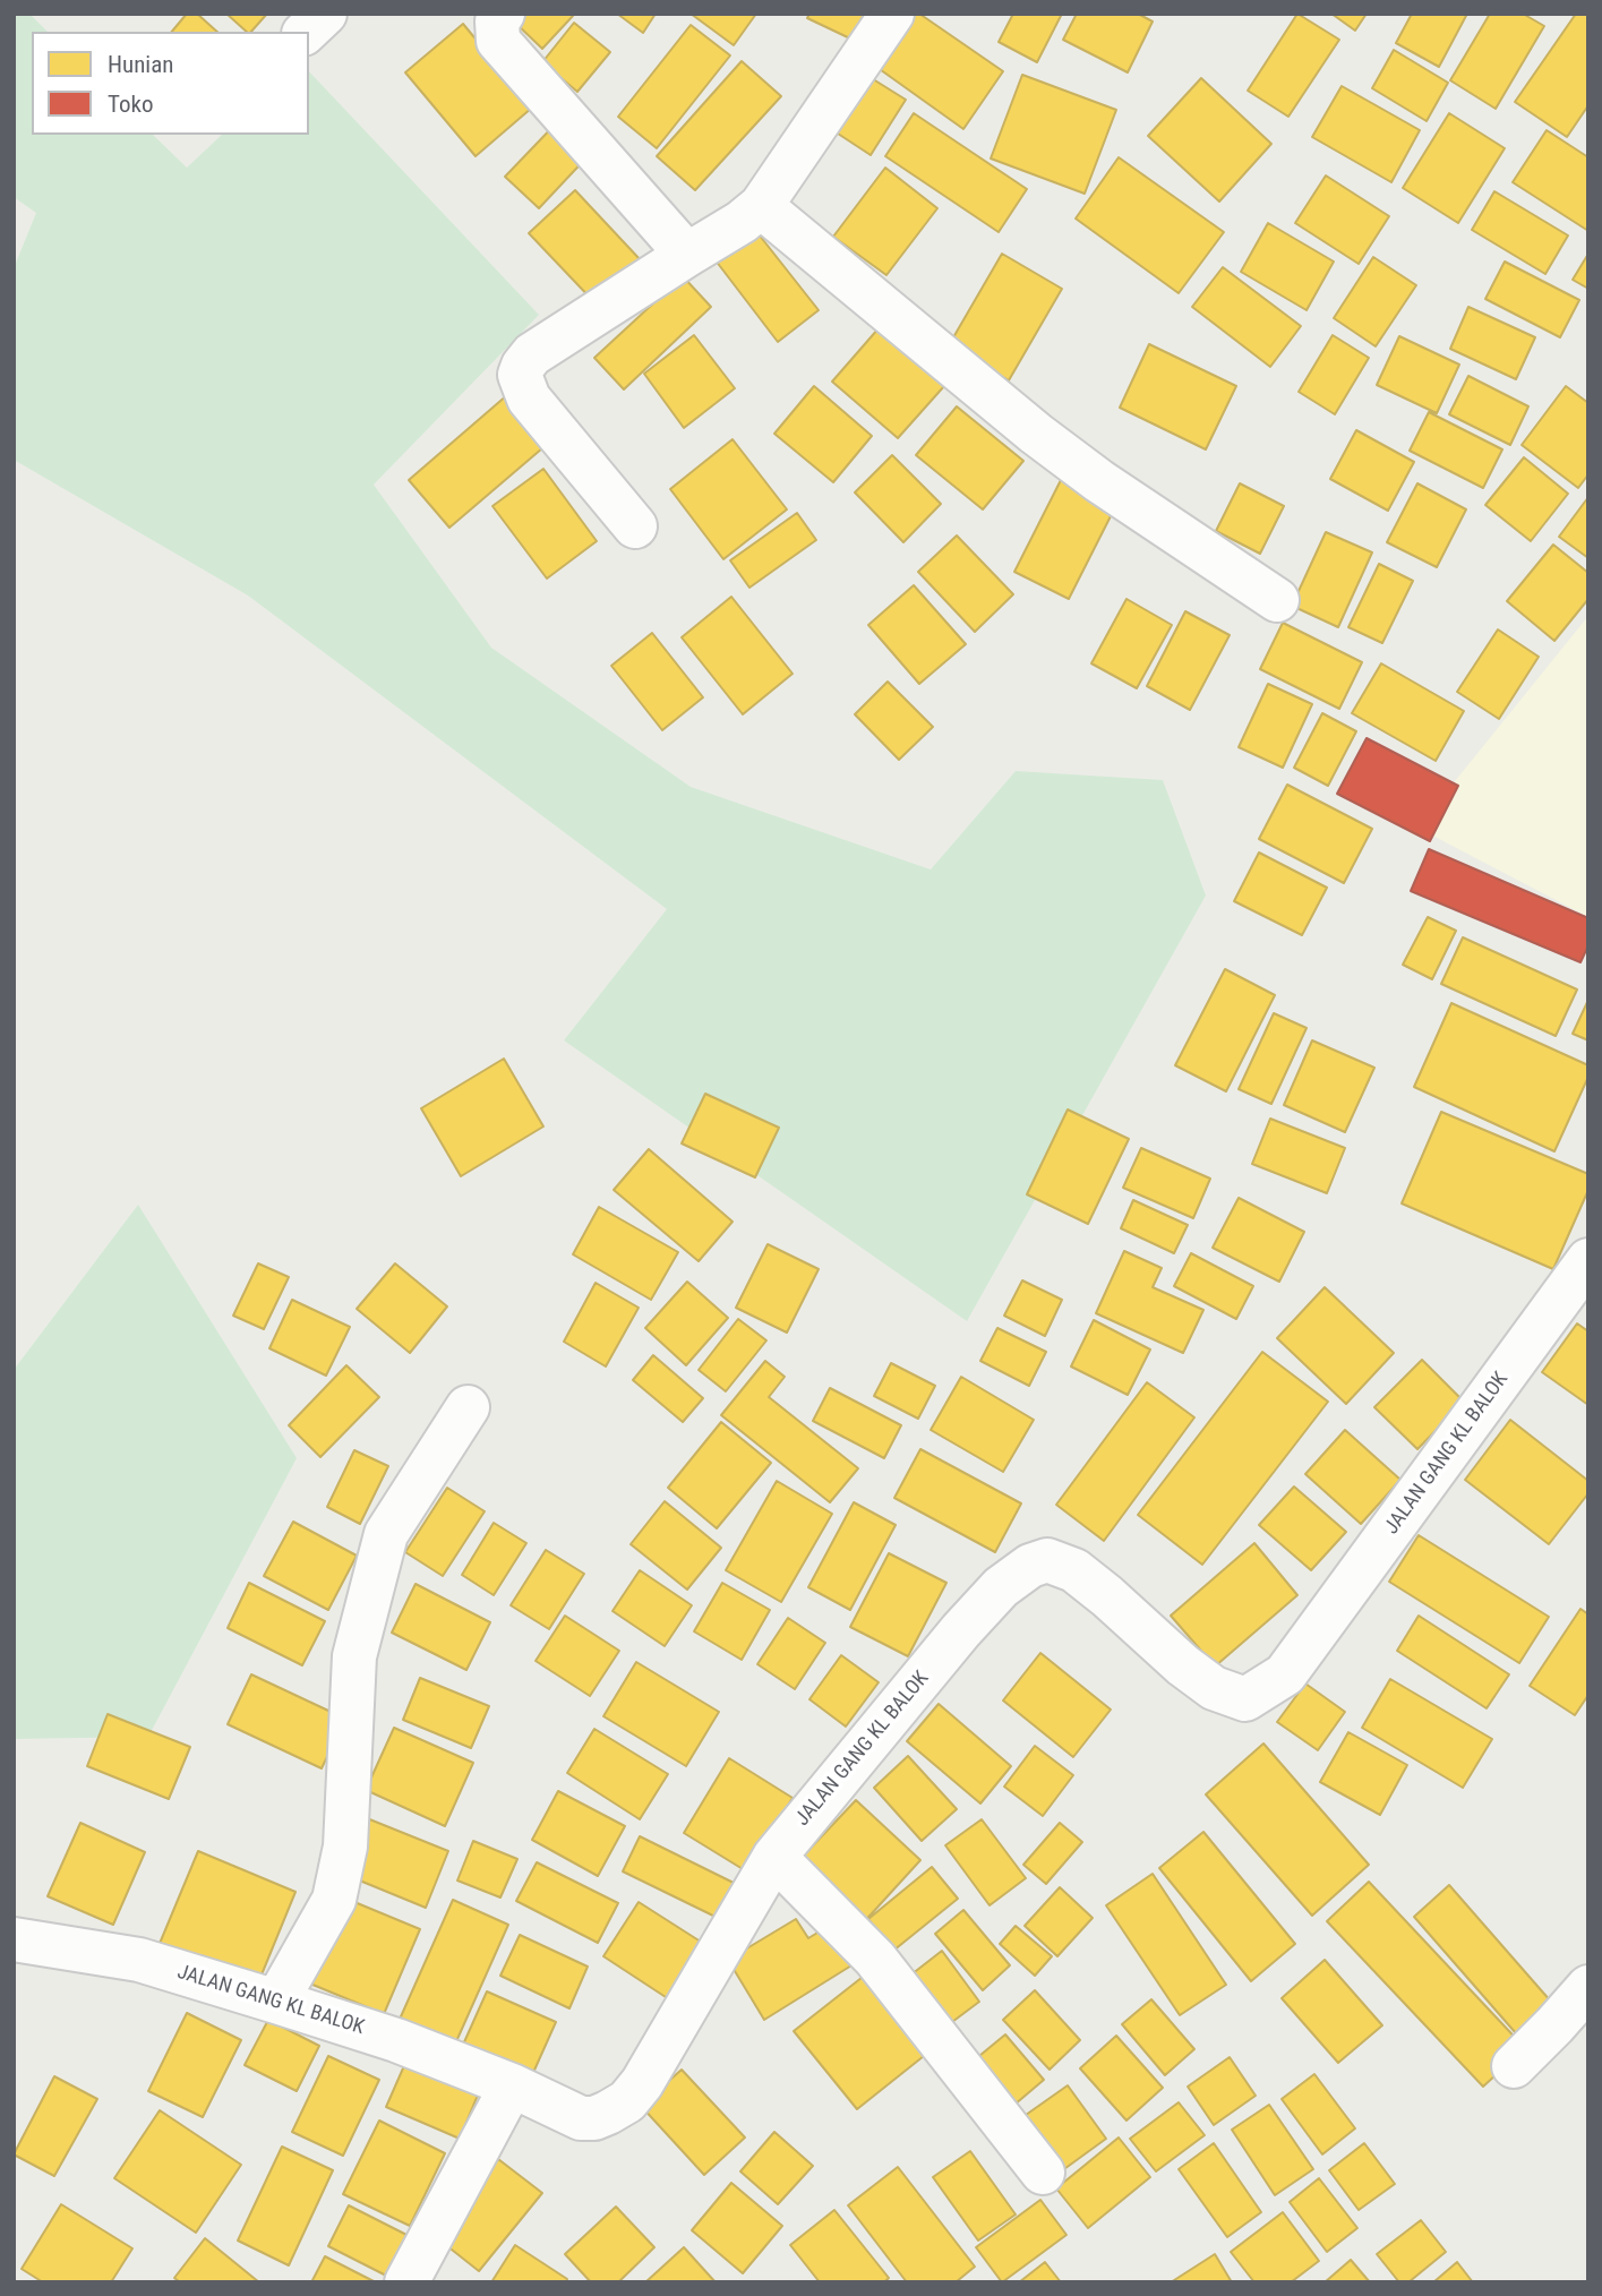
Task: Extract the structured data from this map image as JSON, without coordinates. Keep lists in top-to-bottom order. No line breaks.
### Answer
{"streets":{"street":["JALAN GANG KL BALOK"]},"legend":["Hunian","Toko"]}
